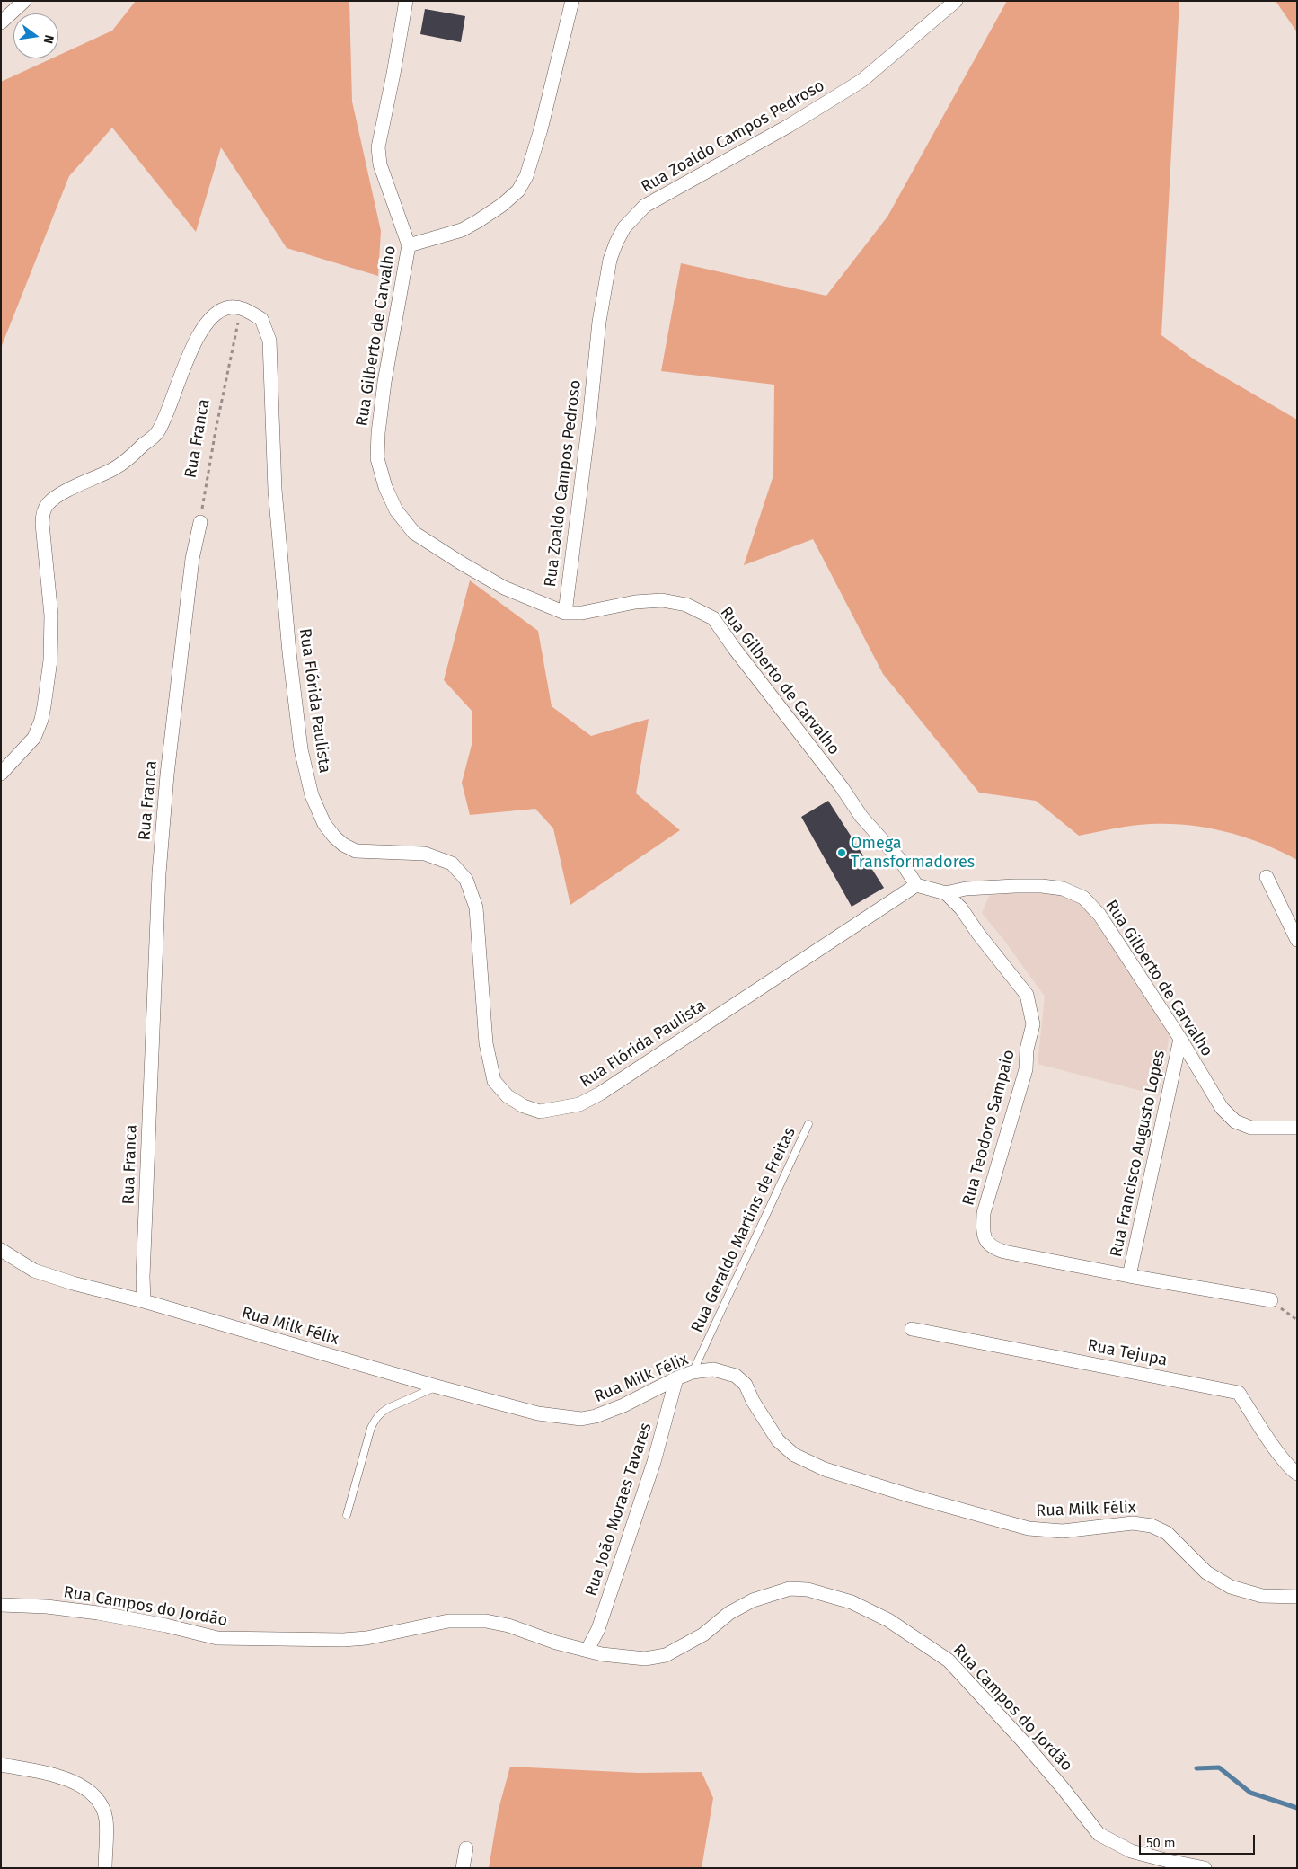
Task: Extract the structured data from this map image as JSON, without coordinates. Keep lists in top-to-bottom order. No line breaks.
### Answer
{"streets":{"street":["Rua Zoaldo Campos Pedroso","Rua Gilberto de Carvalho","Rua Franca","Rua Flórida Paulista","Rua Teodoro Sampaio","Rua Francisco Augusto Lopes","Rua Milk Félix","Rua Tejupa","Rua João Moraes Tavares","Rua Campos do Jordão"],"lane":["Rua Geraldo Martins de Freitas"]},"crossings":[["Rua Zoaldo Campos Pedroso","Rua Gilberto de Carvalho"],["Rua Gilberto de Carvalho","Rua Flórida Paulista"],["Rua Gilberto de Carvalho","Rua Teodoro Sampaio"],["Rua Gilberto de Carvalho","Rua Francisco Augusto Lopes"],["Rua Franca","Rua Flórida Paulista"],["Rua Franca","Rua Milk Félix"],["Rua Teodoro Sampaio","Rua Francisco Augusto Lopes"],["Rua Geraldo Martins de Freitas","Rua Milk Félix"],["Rua Milk Félix","Rua João Moraes Tavares"],["Rua João Moraes Tavares","Rua Campos do Jordão"]],"places":["Omega Transformadores"],"scale_bar":"50 m","north":"right"}
